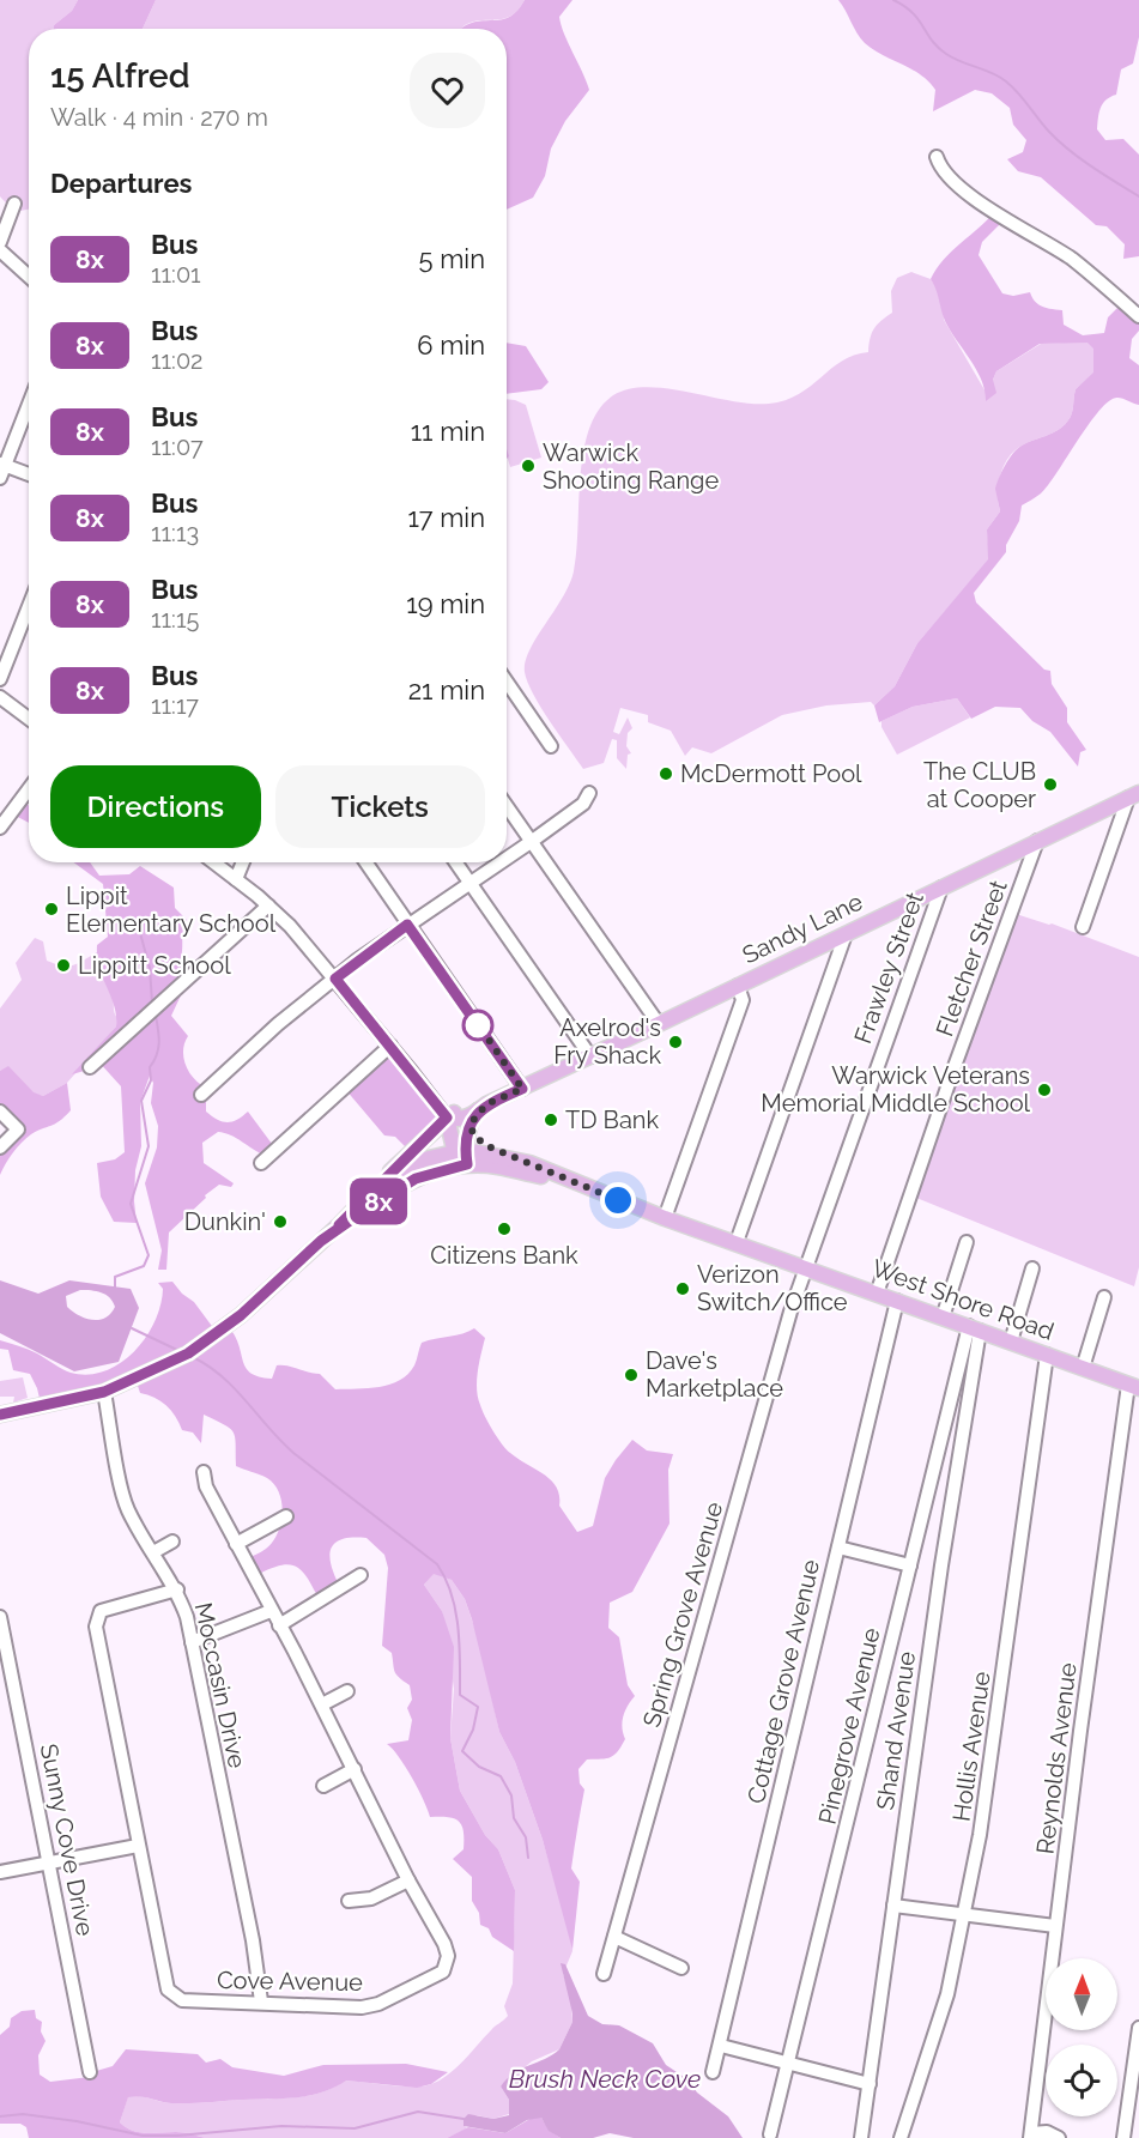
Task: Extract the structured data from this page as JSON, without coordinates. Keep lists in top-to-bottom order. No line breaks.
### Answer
{"streets":{"main road":["Sandy Lane","West Shore Road"],"street":["Fletcher Street","Frawley Street","Spring Grove Avenue","Cottage Grove Avenue","Moccasin Drive","Pinegrove Avenue","Shand Avenue","Hollis Avenue","Reynolds Avenue","Sunny Cove Drive","Cove Avenue"]},"crossings":[["Sandy Lane","Fletcher Street"],["Sandy Lane","Frawley Street"],["Sandy Lane","West Shore Road"],["Fletcher Street","West Shore Road"],["Frawley Street","West Shore Road"],["Frawley Street","Spring Grove Avenue"],["West Shore Road","Spring Grove Avenue"],["West Shore Road","Cottage Grove Avenue"],["West Shore Road","Moccasin Drive"],["West Shore Road","Pinegrove Avenue"],["West Shore Road","Shand Avenue"],["West Shore Road","Hollis Avenue"],["West Shore Road","Reynolds Avenue"],["Moccasin Drive","Cove Avenue"],["Pinegrove Avenue","Shand Avenue"]],"water":["Brush Neck Cove"],"places":["Warwick Shooting Range","McDermott Pool","The CLUB at Cooper","Lippit Elementary School","Lippitt School","Axelrod's Fry Shack","Warwick Veterans Memorial Middle School","TD Bank","Dunkin'","Citizens Bank","Verizon Switch/Office","Dave's Marketplace"],"lines":["bus line 8x"],"north":"top","page":{"on_map":"8x","heading":[["15 Alfred","Walk · 4 min · 270 m"],"Departures"],"list":[{"mark":"8x","name":"Bus","note":"11:01","value":"5 min"},{"mark":"8x","name":"Bus","note":"11:02","value":"6 min"},{"mark":"8x","name":"Bus","note":"11:07","value":"11 min"},{"mark":"8x","name":"Bus","note":"11:13","value":"17 min"},{"mark":"8x","name":"Bus","note":"11:15","value":"19 min"},{"mark":"8x","name":"Bus","note":"11:17","value":"21 min"}],"buttons":["Directions","Tickets"]}}
